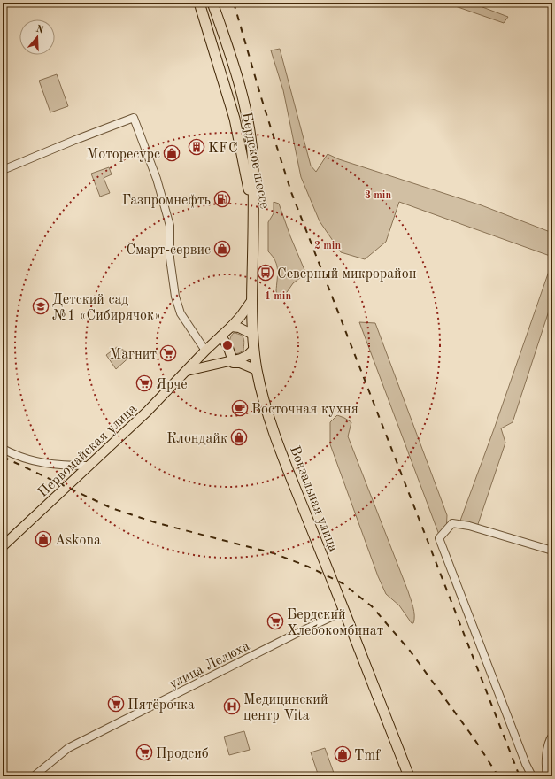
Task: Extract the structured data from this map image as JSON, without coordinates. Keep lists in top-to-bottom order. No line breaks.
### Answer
{"streets":{"highway":["Бердское шоссе","Вокзальная улица"],"main road":["Первомайская улица"],"street":["улица Лелюха"]},"crossings":[["Бердское шоссе","Вокзальная улица"],["Первомайская улица","Вокзальная улица"],["Вокзальная улица","улица Лелюха"]],"places":{"building":["KFC"],"shop":["Моторесурс","Смарт-сервис","Клондайк","Askona","Tmf"],"fuel station":["Газпромнефть"],"bus stop":["Северный микрорайон"],"school or university":["Детский сад №1 «Сибирячок»"],"supermarket":["Магнит","Ярче","Бердский Хлебокомбинат","Пятёрочка","Продсиб"],"cafe":["Восточная кухня"],"hospital":["Медицинский центр Vita"]},"north":"top","rings":["3 min","2 min","1 min"]}
